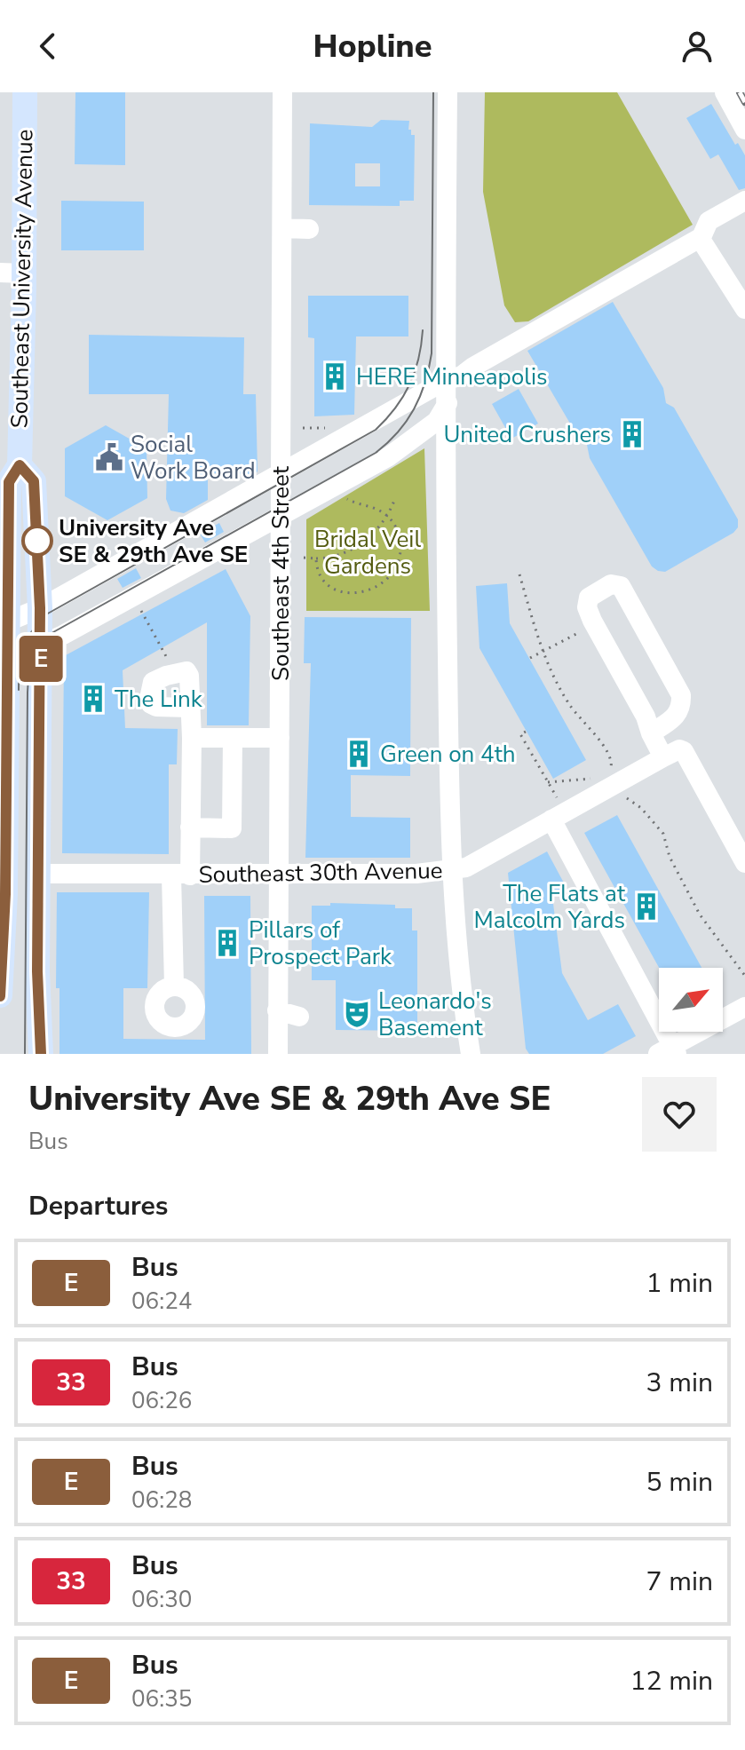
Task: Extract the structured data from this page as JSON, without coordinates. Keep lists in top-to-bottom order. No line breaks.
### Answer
{"streets":{"main road":["Southeast University Avenue"],"street":["Southeast 4th Street","Southeast 30th Avenue"]},"crossings":[["Southeast 4th Street","Southeast 30th Avenue"]],"parks":["Bridal Veil Gardens"],"places":{"building":["HERE Minneapolis","United Crushers","The Link","Green on 4th","The Flats at Malcolm Yards","Pillars of Prospect Park"],"public building":["Social Work Board"],"other":["University Ave SE & 29th Ave SE"],"theatre":["Leonardo's Basement"]},"lines":["bus line E"],"north":"top right","page":{"header":"Hopline","on_map":"E","heading":[["University Ave SE & 29th Ave SE","Bus"],"Departures"],"list":[{"mark":"E","name":"Bus","note":"06:24","value":"1 min"},{"mark":"33","name":"Bus","note":"06:26","value":"3 min"},{"mark":"E","name":"Bus","note":"06:28","value":"5 min"},{"mark":"33","name":"Bus","note":"06:30","value":"7 min"},{"mark":"E","name":"Bus","note":"06:35","value":"12 min"}]}}
